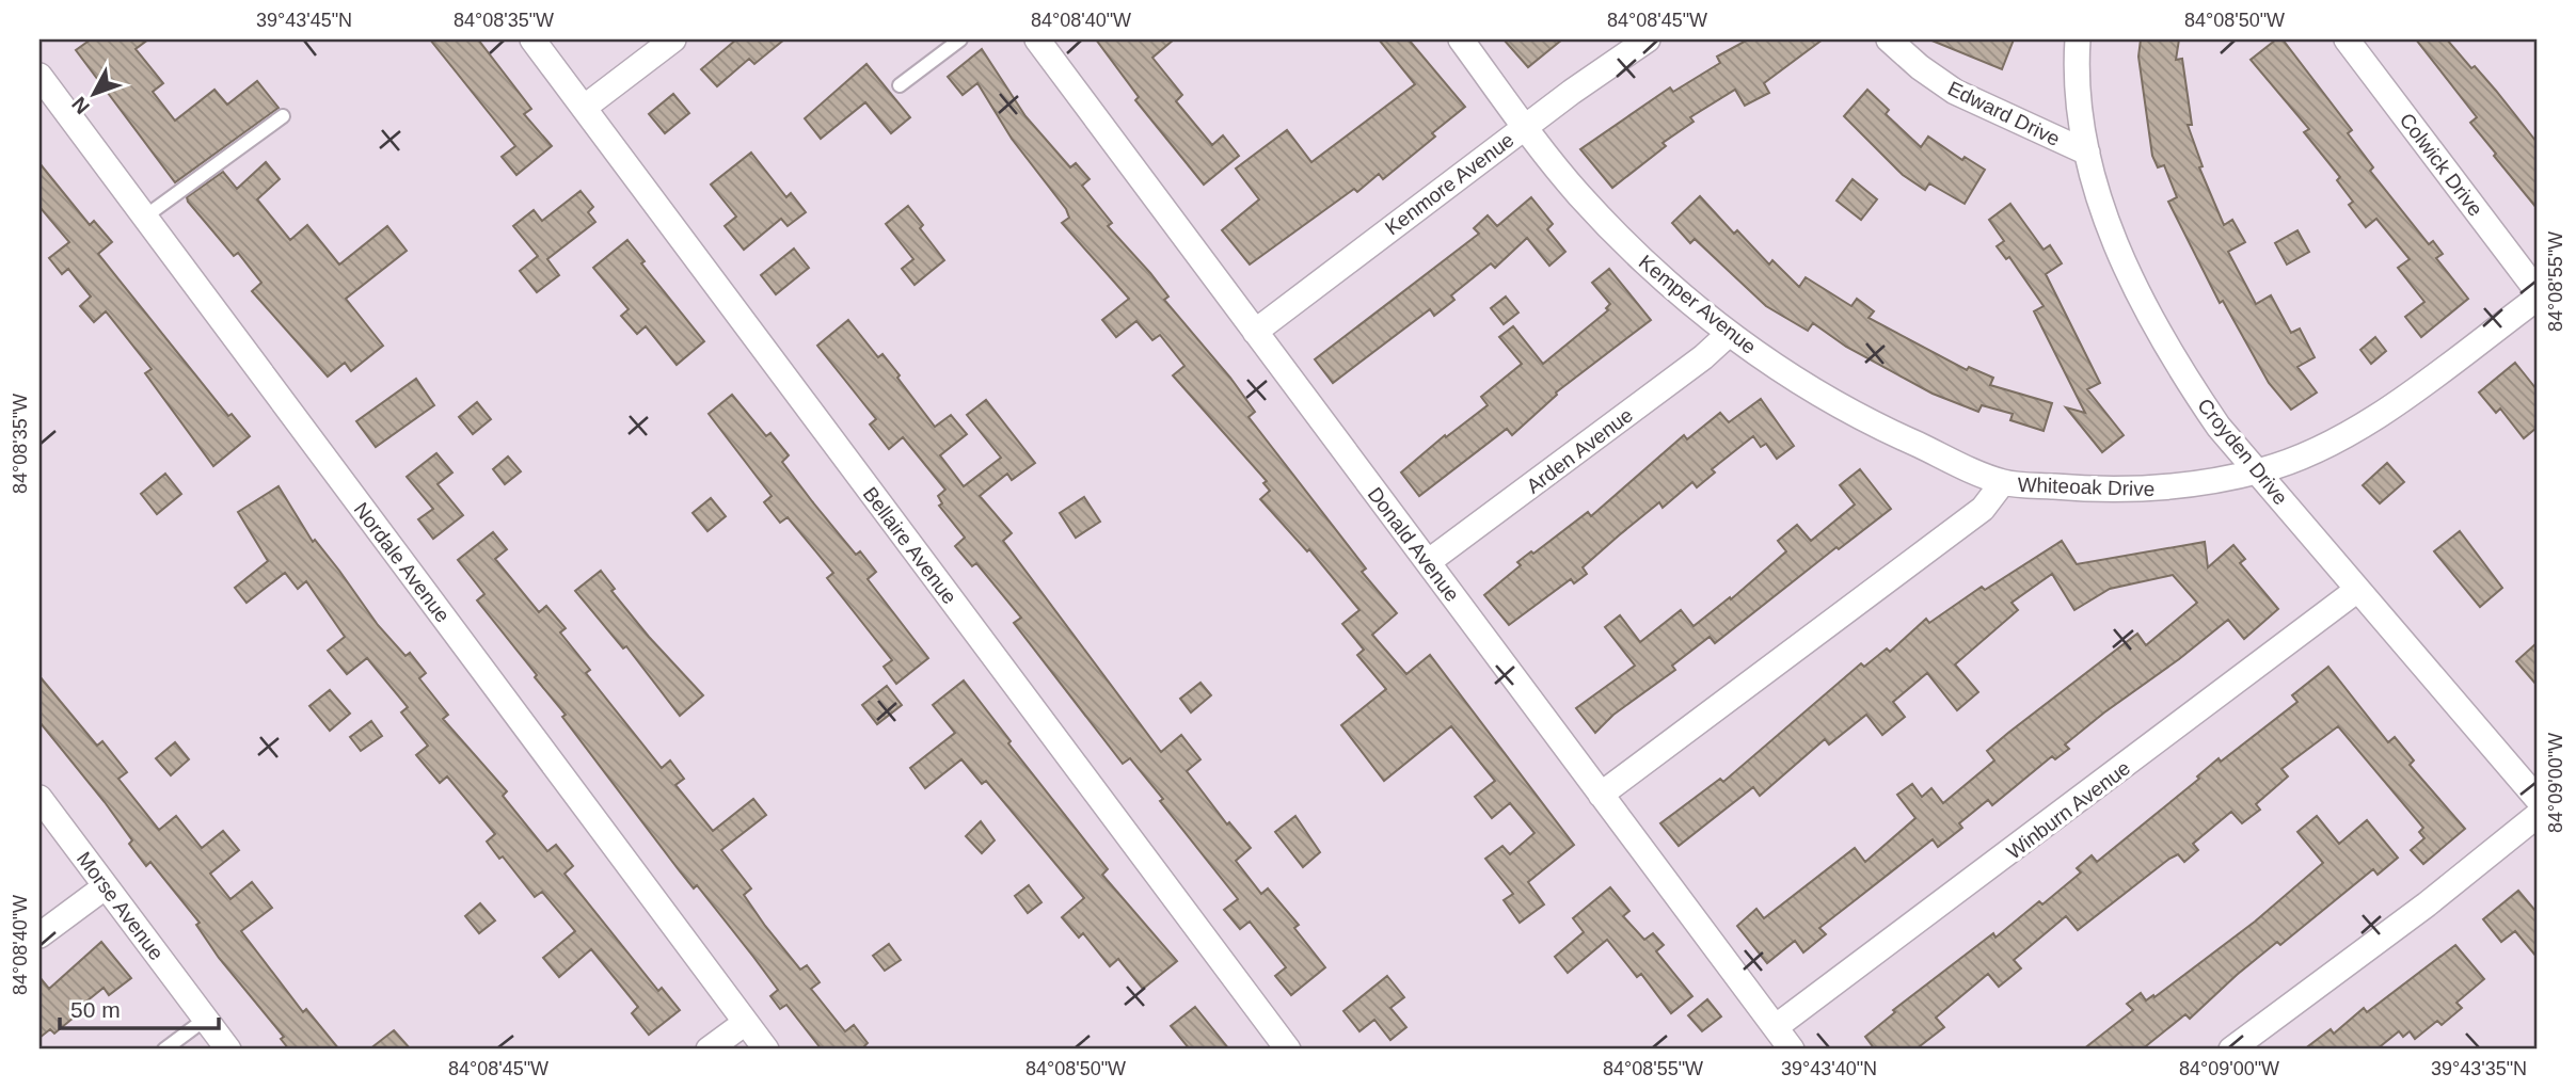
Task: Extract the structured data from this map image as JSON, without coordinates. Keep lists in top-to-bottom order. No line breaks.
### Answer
{"streets":{"street":["Edward Drive","Colwick Drive","Kenmore Avenue","Kemper Avenue","Arden Avenue","Croyden Drive","Whiteoak Drive","Donald Avenue","Bellaire Avenue","Nordale Avenue","Winburn Avenue","Morse Avenue"]},"crossings":[["Edward Drive","Croyden Drive"],["Kenmore Avenue","Kemper Avenue"],["Kenmore Avenue","Donald Avenue"],["Kemper Avenue","Arden Avenue"],["Kemper Avenue","Whiteoak Drive"],["Arden Avenue","Donald Avenue"],["Croyden Drive","Whiteoak Drive"],["Croyden Drive","Winburn Avenue"],["Whiteoak Drive","Donald Avenue"],["Donald Avenue","Winburn Avenue"]],"scale_bar":"50 m","north":"bottom left","coordinates":["39°43'45\"N","84°08'35\"W","84°08'40\"W","84°08'45\"W","84°08'50\"W","84°08'55\"W","84°09'00\"W","39°43'40\"N","39°43'35\"N"]}
